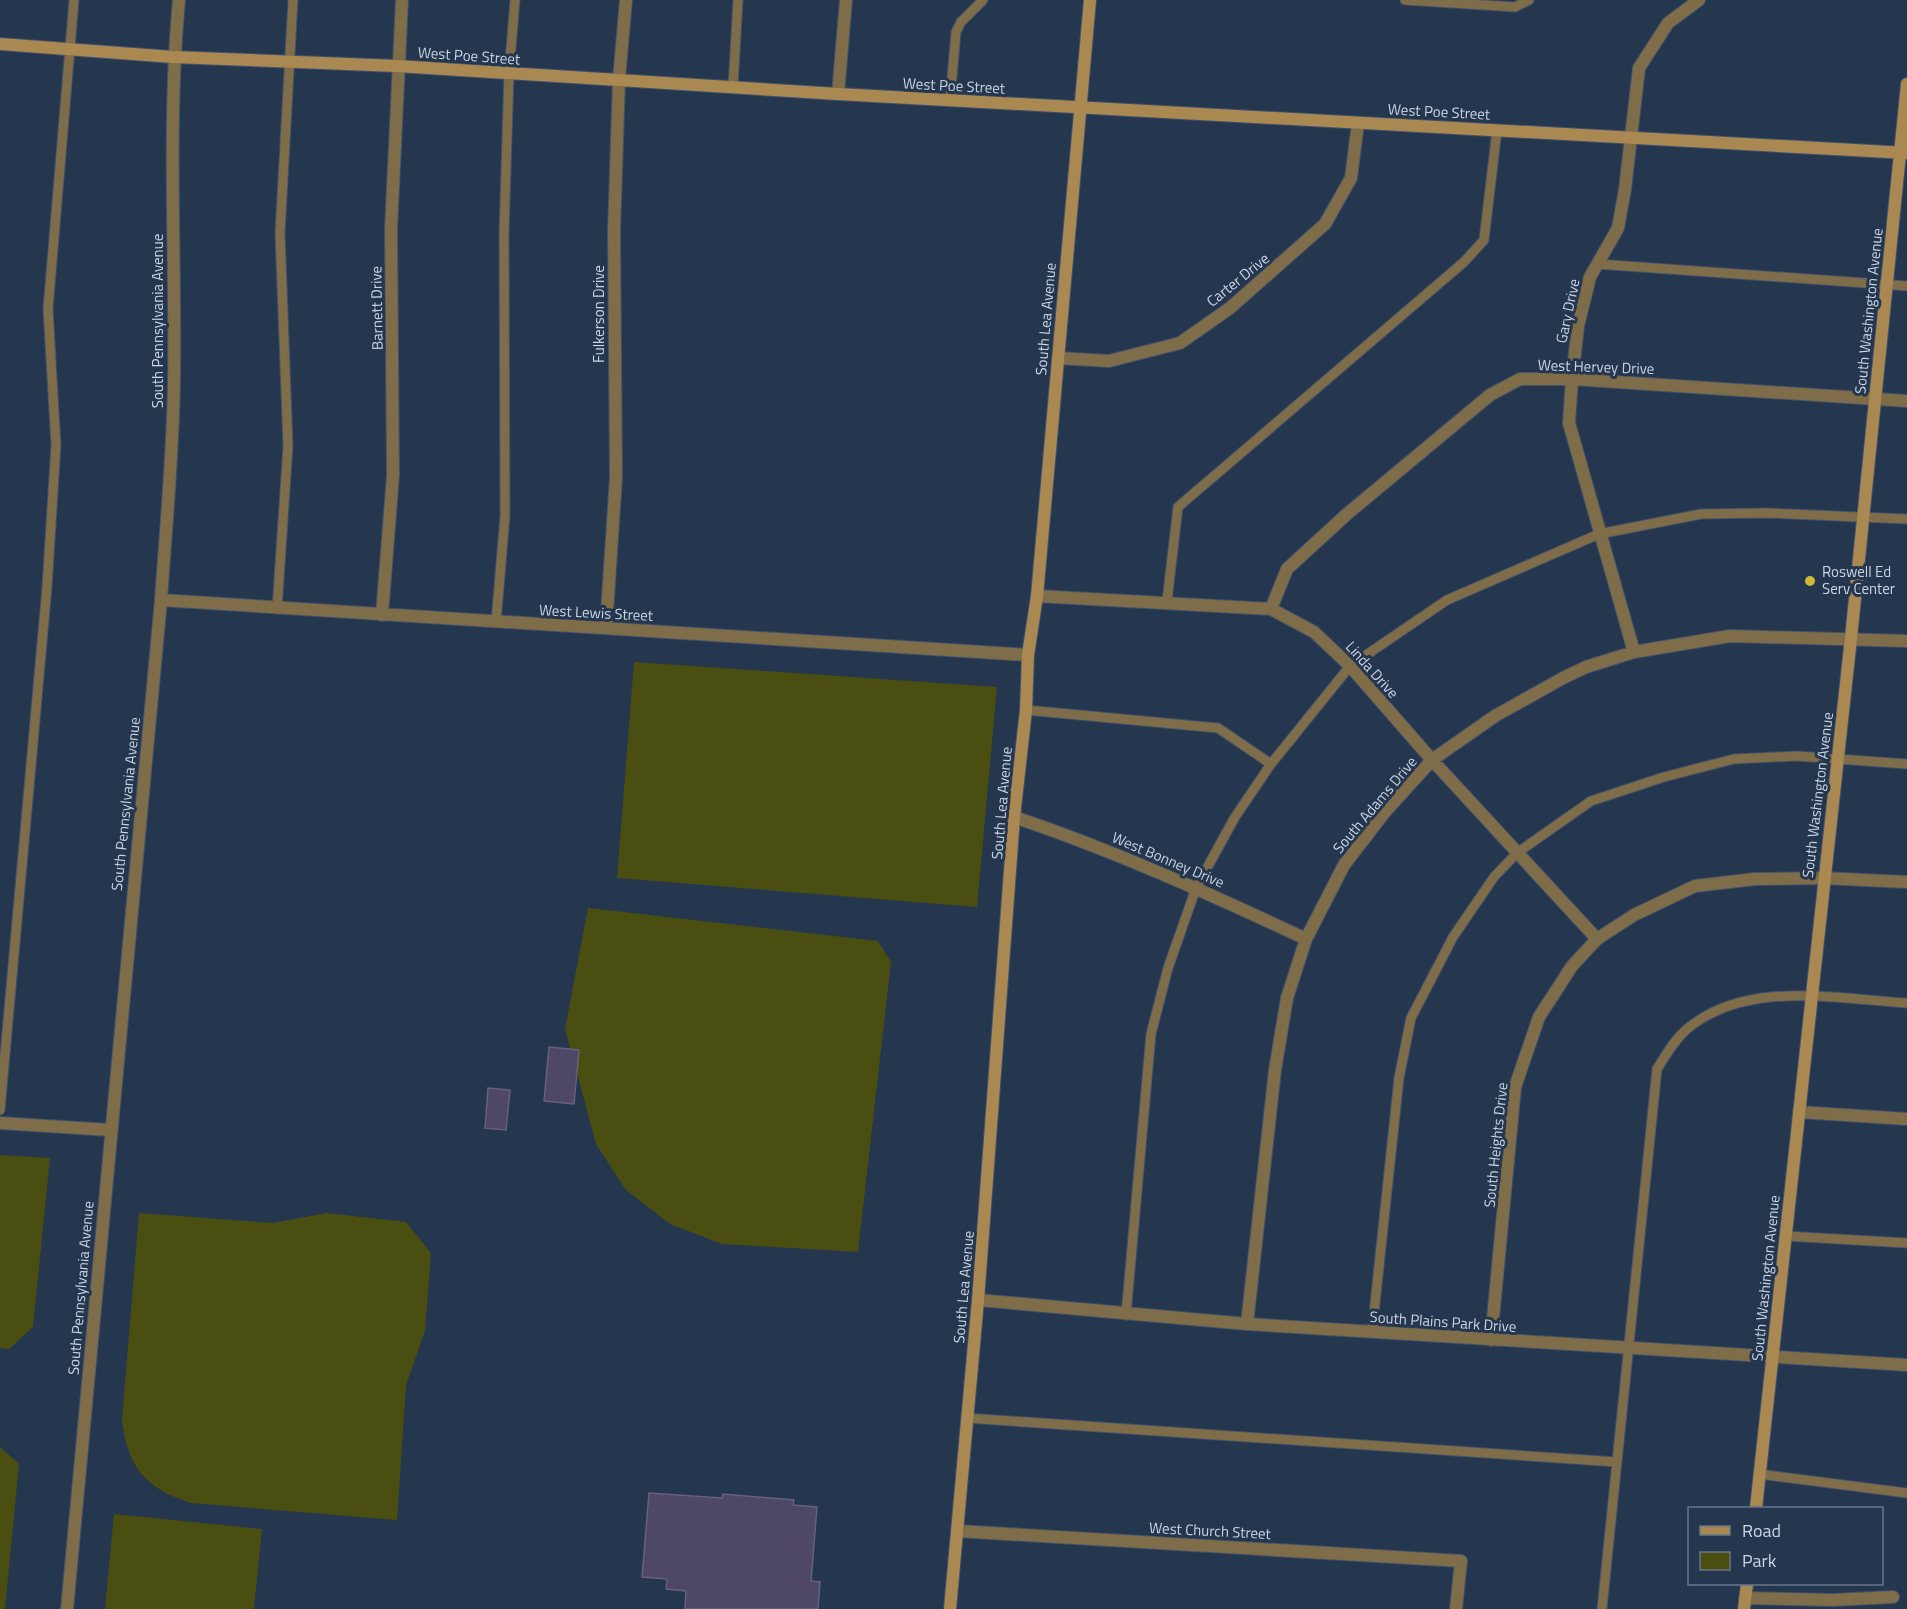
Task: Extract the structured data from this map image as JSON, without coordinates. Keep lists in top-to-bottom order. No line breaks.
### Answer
{"streets":{"street":["West Poe Street","Carter Drive","Barnett Drive","Gary Drive","South Washington Avenue","Fulkerson Drive","South Lea Avenue","South Pennsylvania Avenue","West Hervey Drive","West Lewis Street","Linda Drive","South Adams Drive","West Bonney Drive","South Heights Drive","South Plains Park Drive","West Church Street"]},"crossings":[["West Poe Street","Carter Drive"],["West Poe Street","Barnett Drive"],["West Poe Street","Gary Drive"],["West Poe Street","South Washington Avenue"],["West Poe Street","Fulkerson Drive"],["West Poe Street","South Lea Avenue"],["West Poe Street","South Pennsylvania Avenue"],["Carter Drive","South Lea Avenue"],["Barnett Drive","West Lewis Street"],["Gary Drive","West Hervey Drive"],["Gary Drive","South Adams Drive"],["South Washington Avenue","West Hervey Drive"],["South Washington Avenue","South Adams Drive"],["South Washington Avenue","South Heights Drive"],["South Washington Avenue","South Plains Park Drive"],["Fulkerson Drive","West Lewis Street"],["South Lea Avenue","West Lewis Street"],["South Lea Avenue","Linda Drive"],["South Lea Avenue","West Bonney Drive"],["South Lea Avenue","South Plains Park Drive"],["South Lea Avenue","West Church Street"],["South Pennsylvania Avenue","West Lewis Street"],["West Hervey Drive","Linda Drive"],["Linda Drive","South Adams Drive"],["Linda Drive","South Heights Drive"],["South Adams Drive","West Bonney Drive"],["South Adams Drive","South Plains Park Drive"],["South Heights Drive","South Plains Park Drive"]],"places":["Roswell Ed Serv Center"],"legend":["Road","Park"]}
